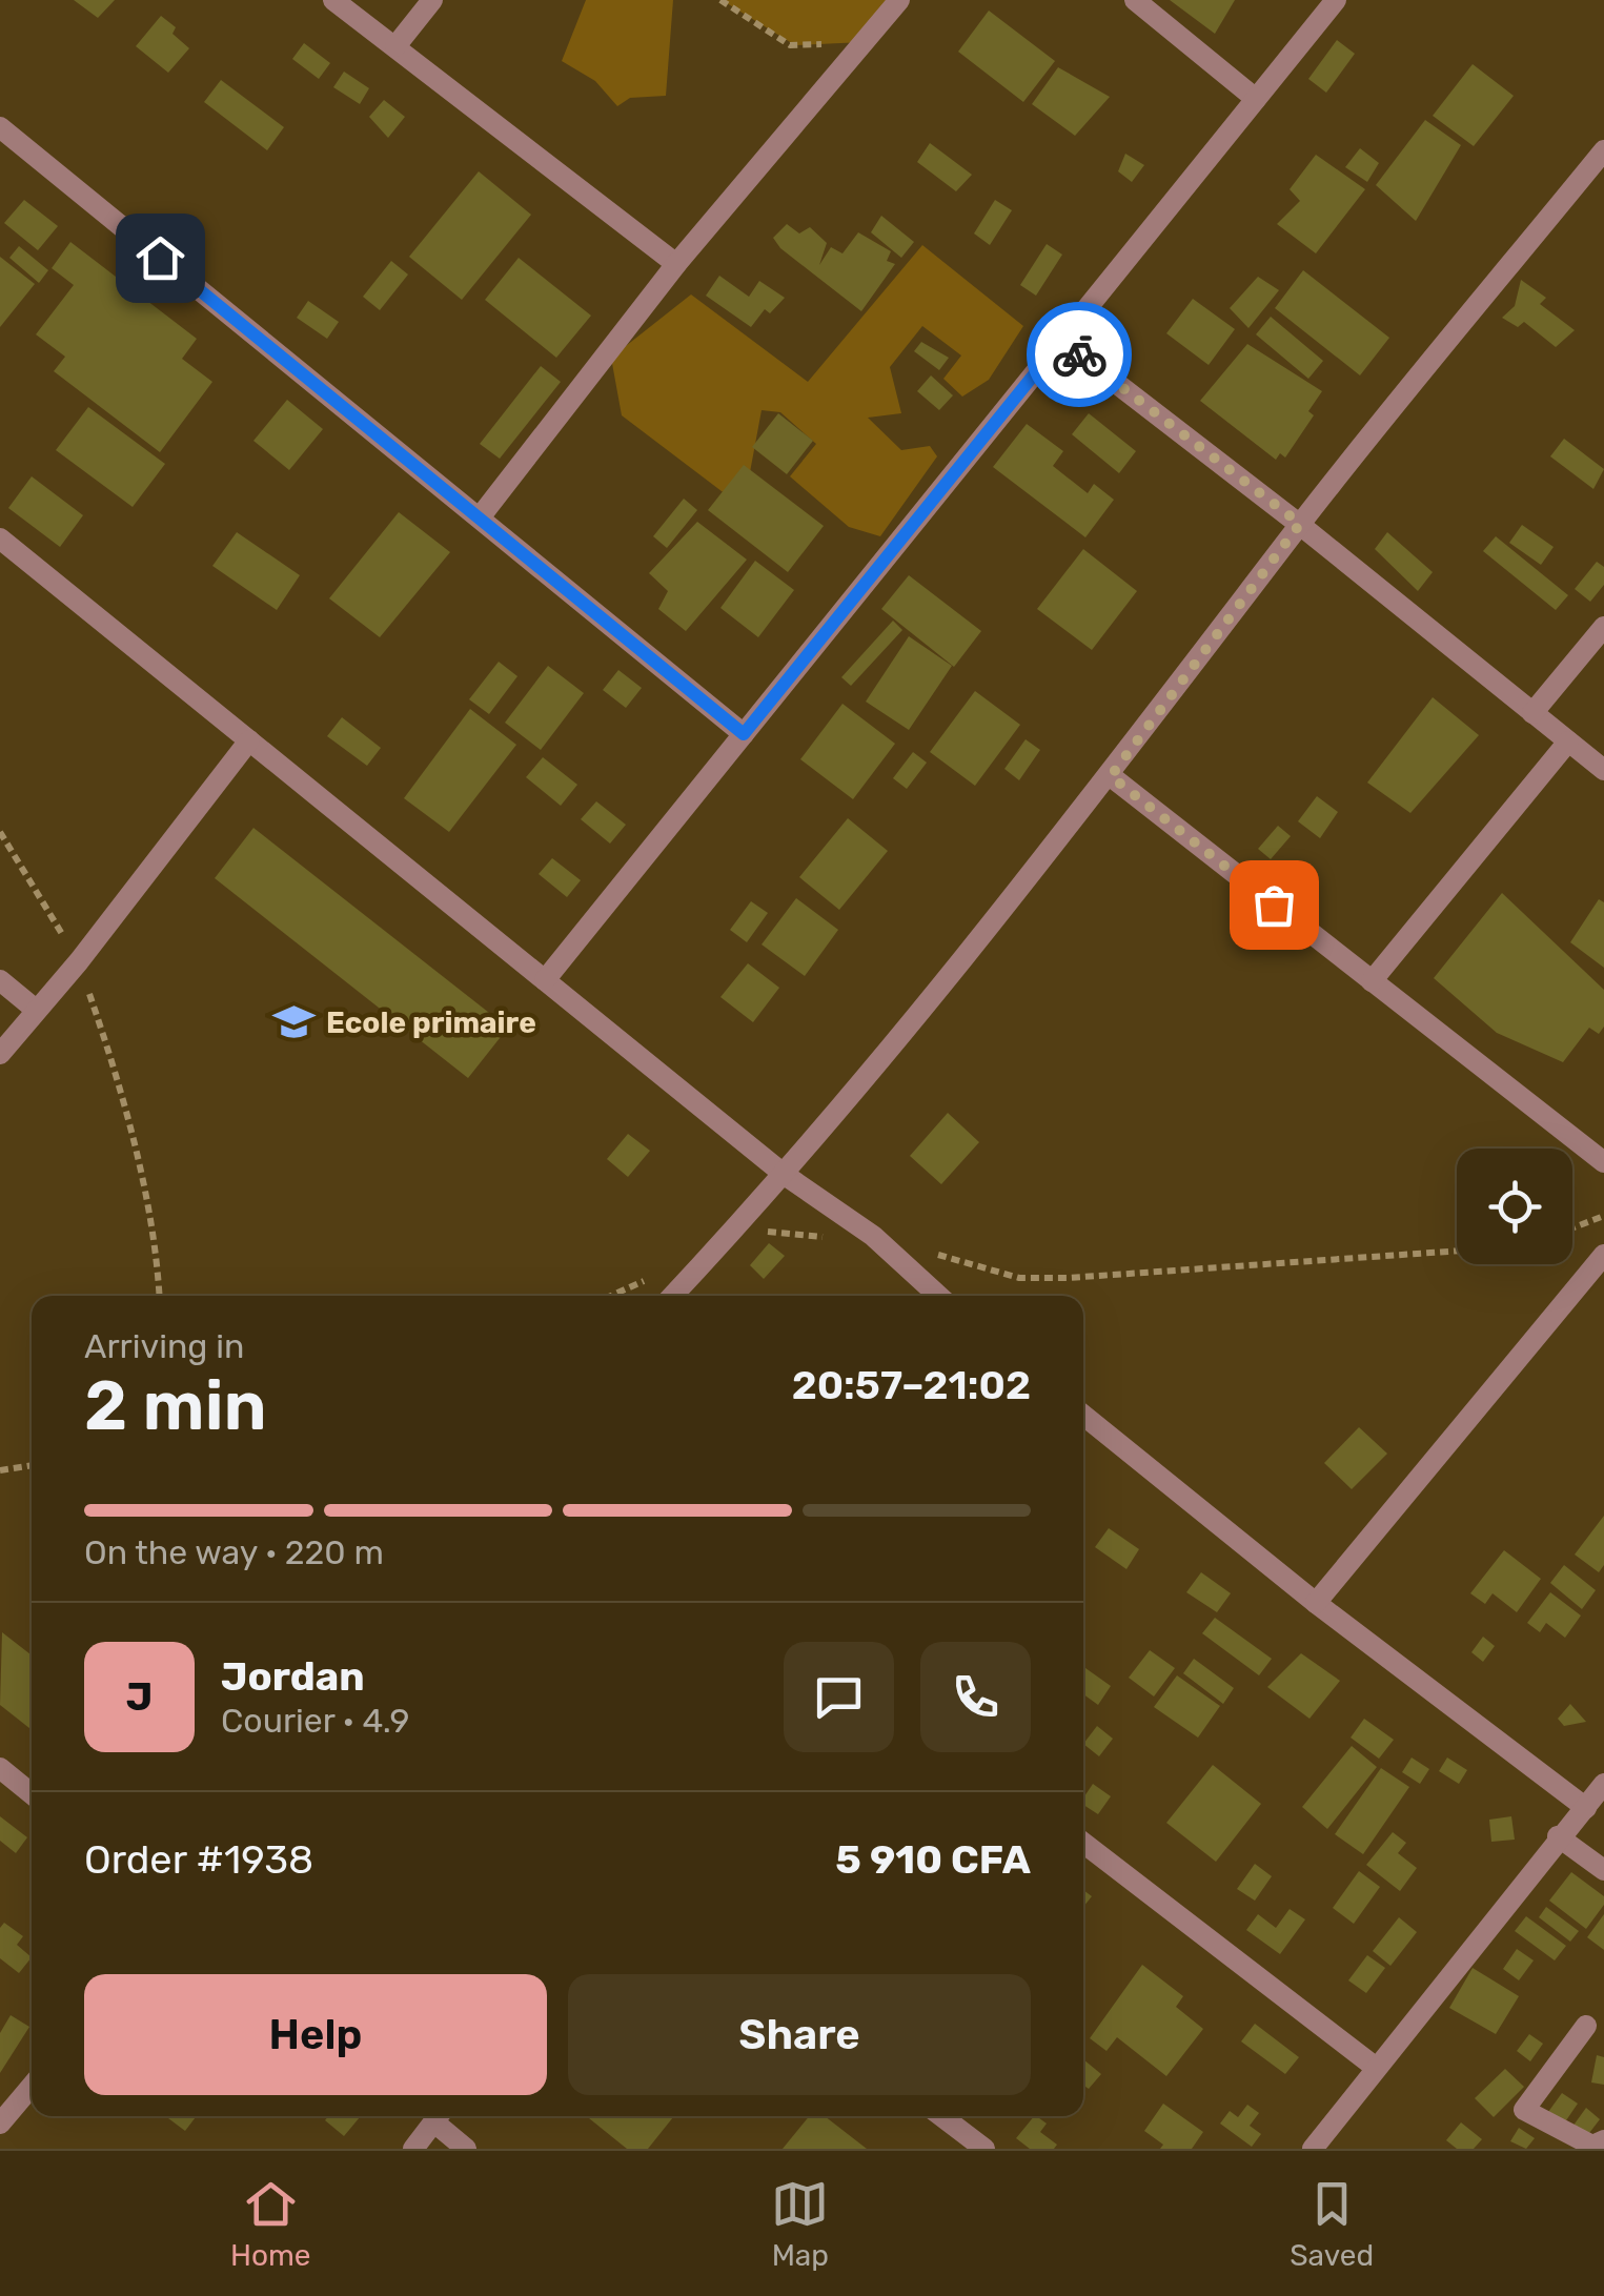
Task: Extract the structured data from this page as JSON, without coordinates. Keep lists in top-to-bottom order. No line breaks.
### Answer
{"places":{"school or university":["Ecole primaire"]},"page":{"heading":["2 min","Arriving in","20:57–21:02"],"panel":["Jordan","Courier · 4.9","Order #1938","5 910 CFA"],"bar":"On the way · 220 m","round":"J","buttons":["Help","Share"],"tabs":["Home","Map","Saved"]}}
